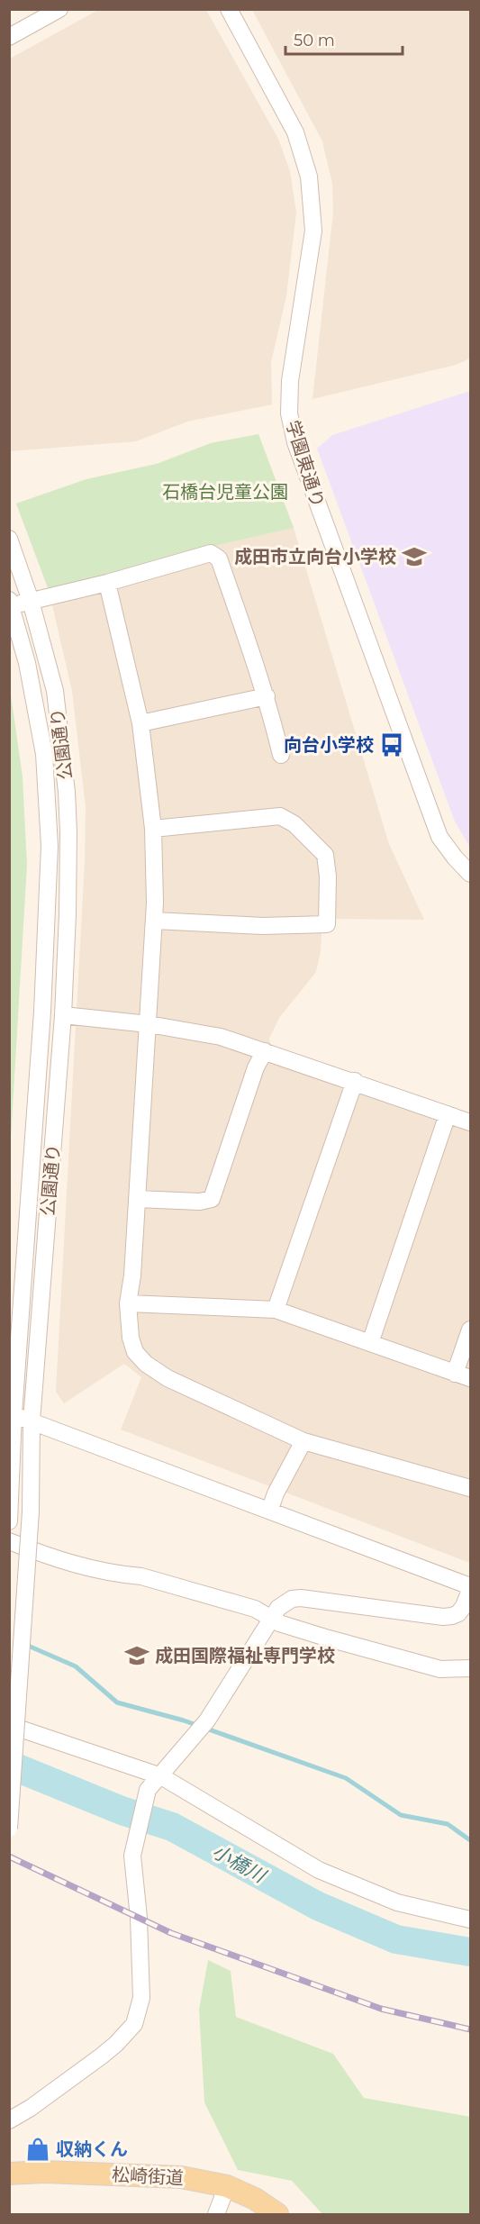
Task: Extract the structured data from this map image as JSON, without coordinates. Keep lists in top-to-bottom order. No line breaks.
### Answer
{"streets":{"main road":["松崎街道"],"street":["学園東通り","公園通り"]},"water":["小橋川"],"parks":["石橋台児童公園"],"places":{"school or university":["成田市立向台小学校","成田国際福祉専門学校"],"bus stop":["向台小学校"],"shop":["収納くん"]},"scale_bar":"50 m"}
